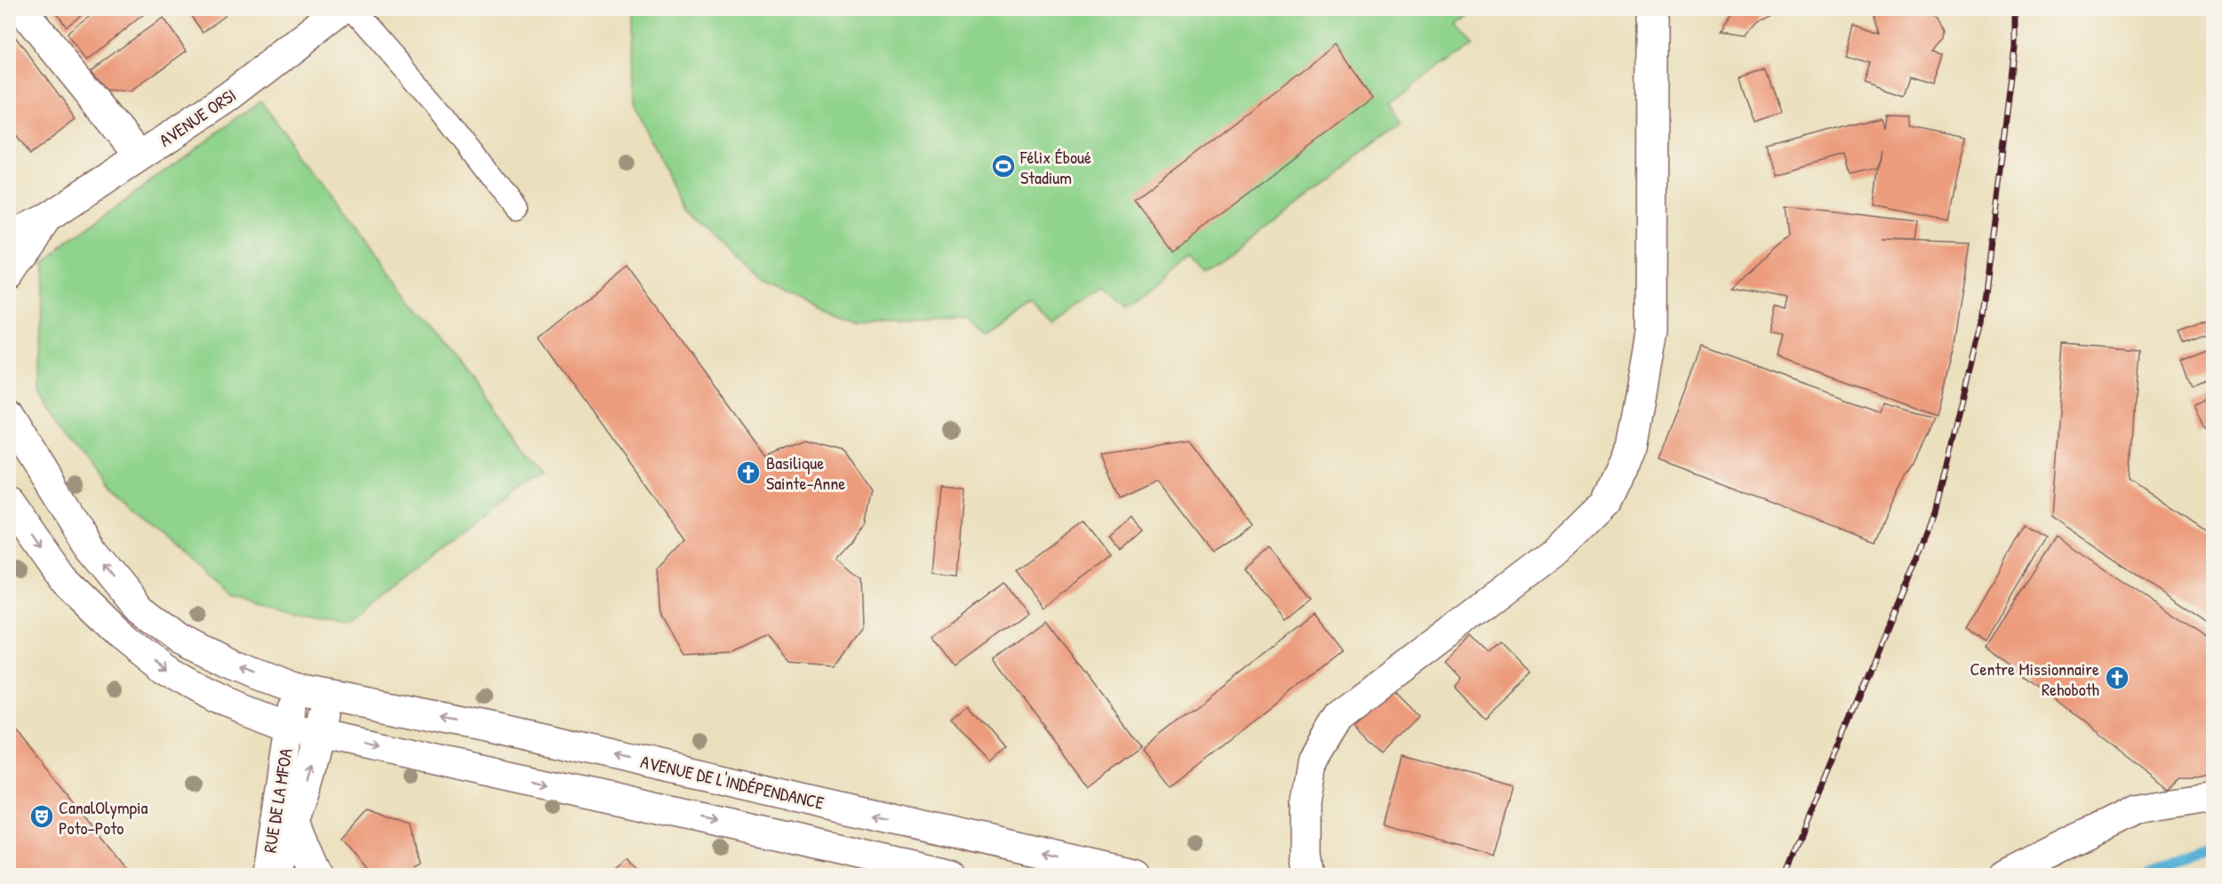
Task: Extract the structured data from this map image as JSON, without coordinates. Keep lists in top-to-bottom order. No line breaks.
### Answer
{"streets":{"main road":["AVENUE ORSI","AVENUE DE L'INDÉPENDANCE","RUE DE LA MFOA"]},"crossings":[["AVENUE DE L'INDÉPENDANCE","RUE DE LA MFOA"]],"places":{"sports":["Félix Éboué Stadium"],"church":["Basilique Sainte-Anne","Centre Missionnaire Rehoboth"],"theatre":["CanalOlympia Poto-Poto"]}}
